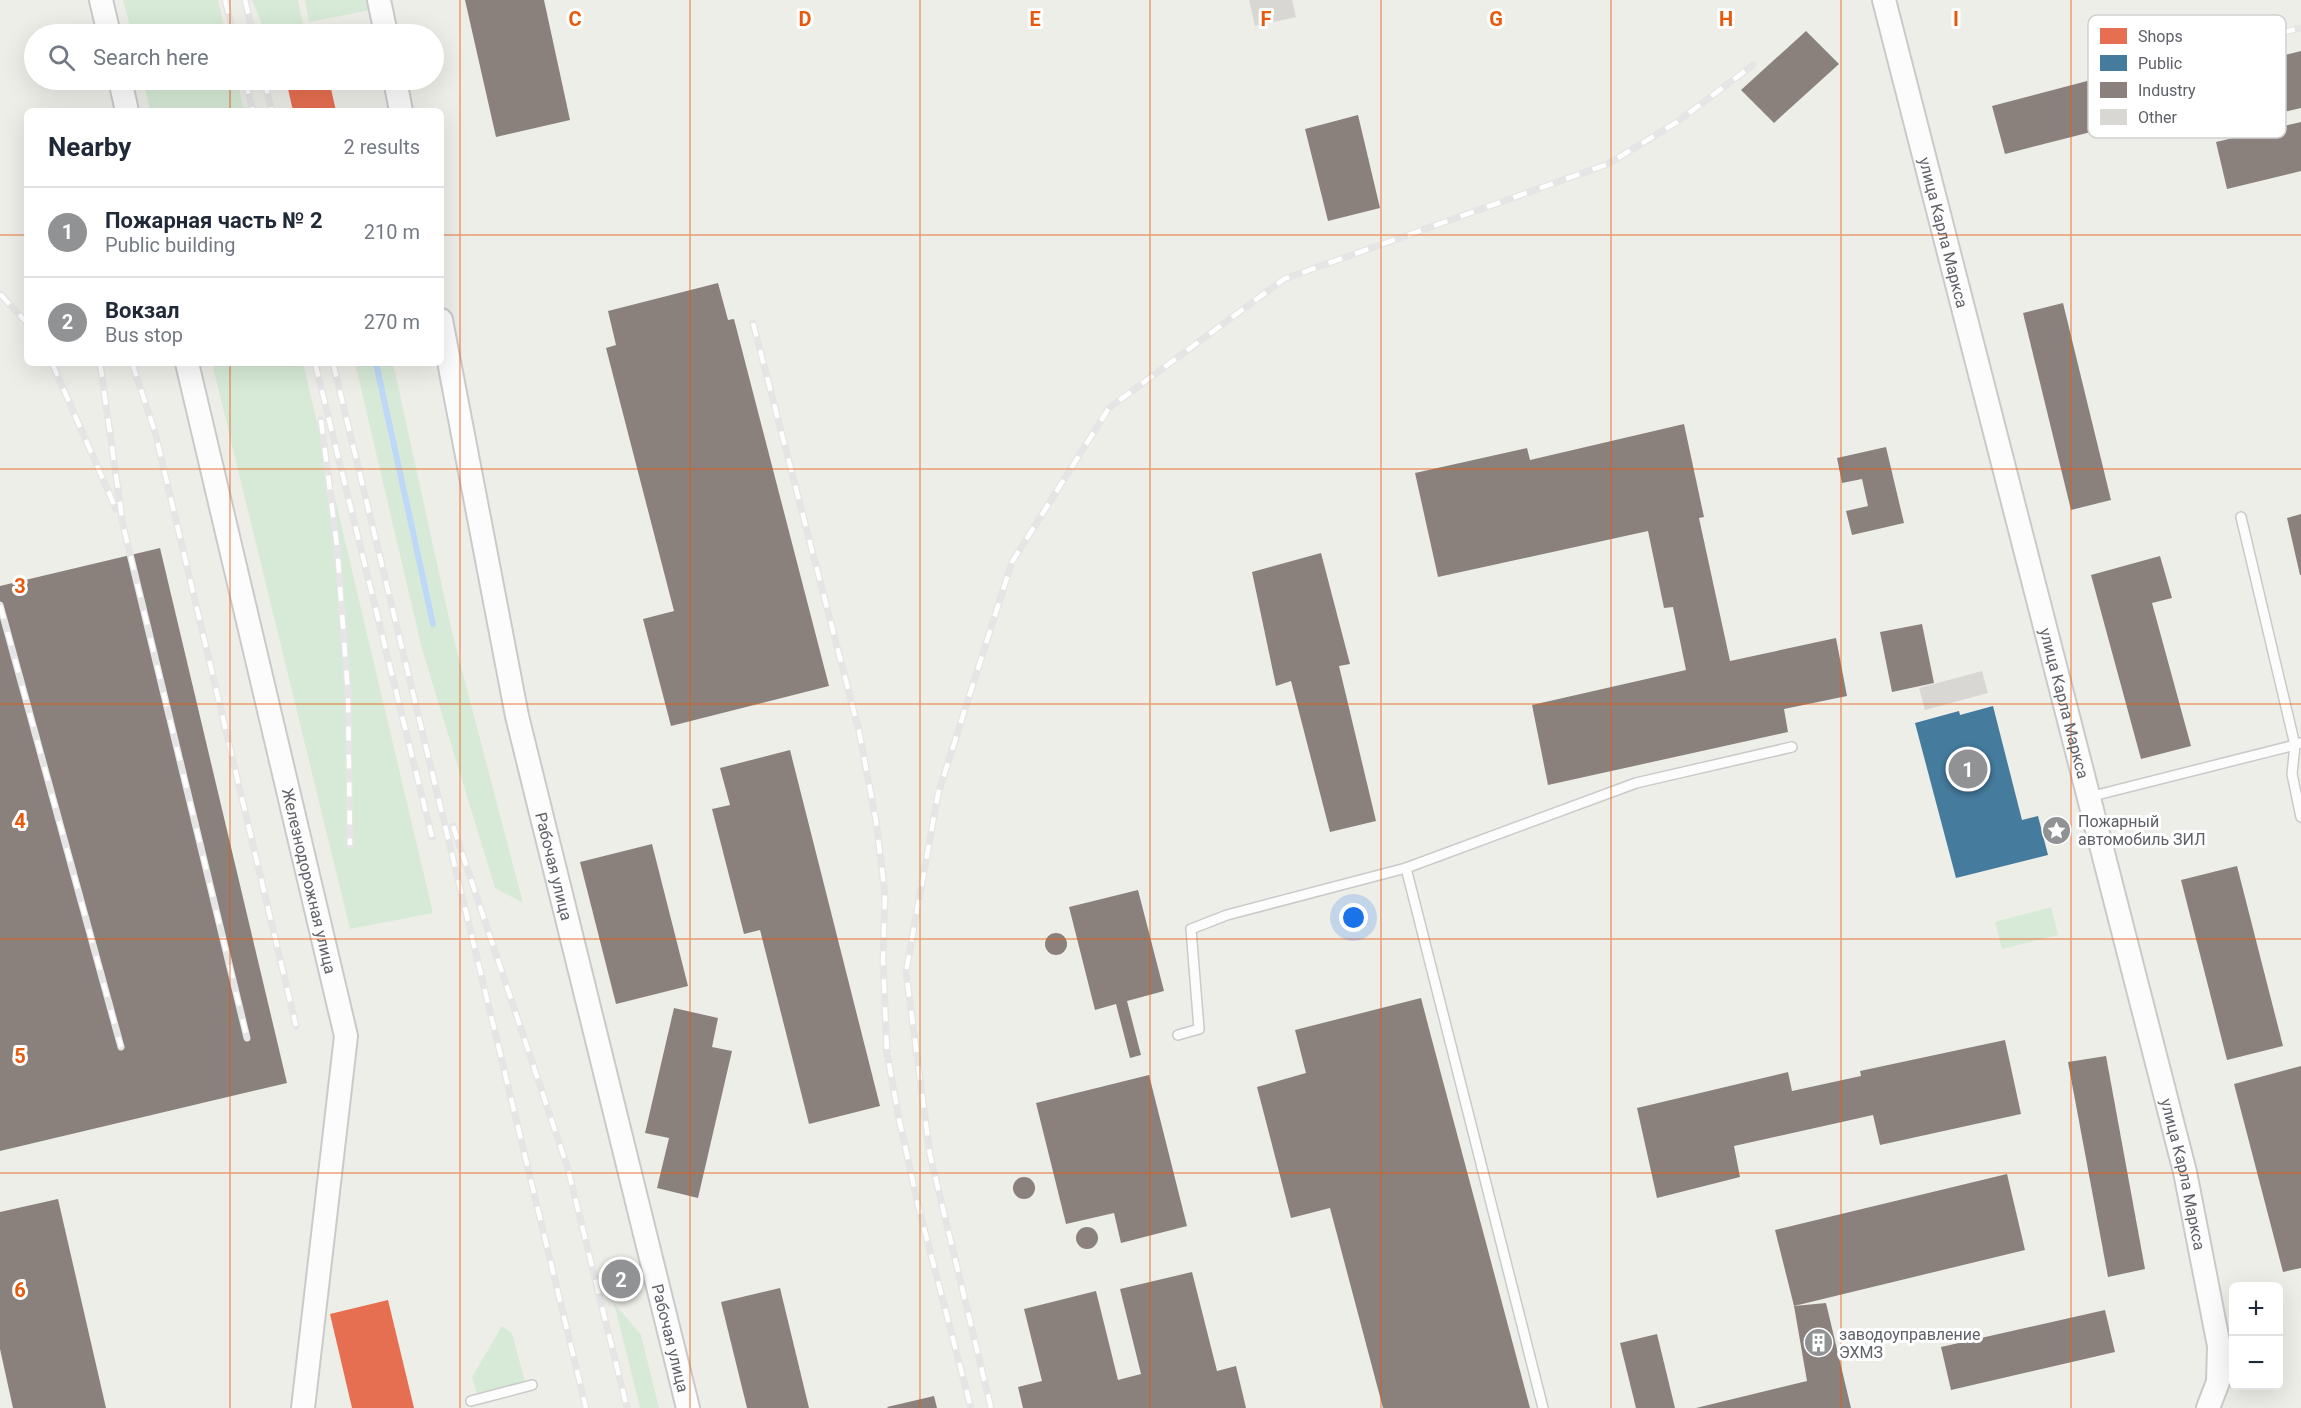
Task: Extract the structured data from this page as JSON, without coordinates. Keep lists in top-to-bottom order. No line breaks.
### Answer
{"streets":{"street":["улица Карла Маркса","Рабочая улица","Железнодорожная улица"]},"places":{"place":["Пожарный автомобиль ЗИЛ"],"building":["заводоуправление ЭХМЗ"]},"legend":["Shops","Public","Industry","Other"],"page":{"search":"Search here","heading":["Nearby","2 results"],"list":[{"mark":"1","name":"Пожарная часть № 2","note":"Public building","value":"210 m"},{"mark":"2","name":"Вокзал","note":"Bus stop","value":"270 m"}],"pins":["1","2"],"map_buttons":["+","−"]},"grid":{"columns":["C","D","E","F","G","H","I"],"rows":["3","4","5","6"]}}
